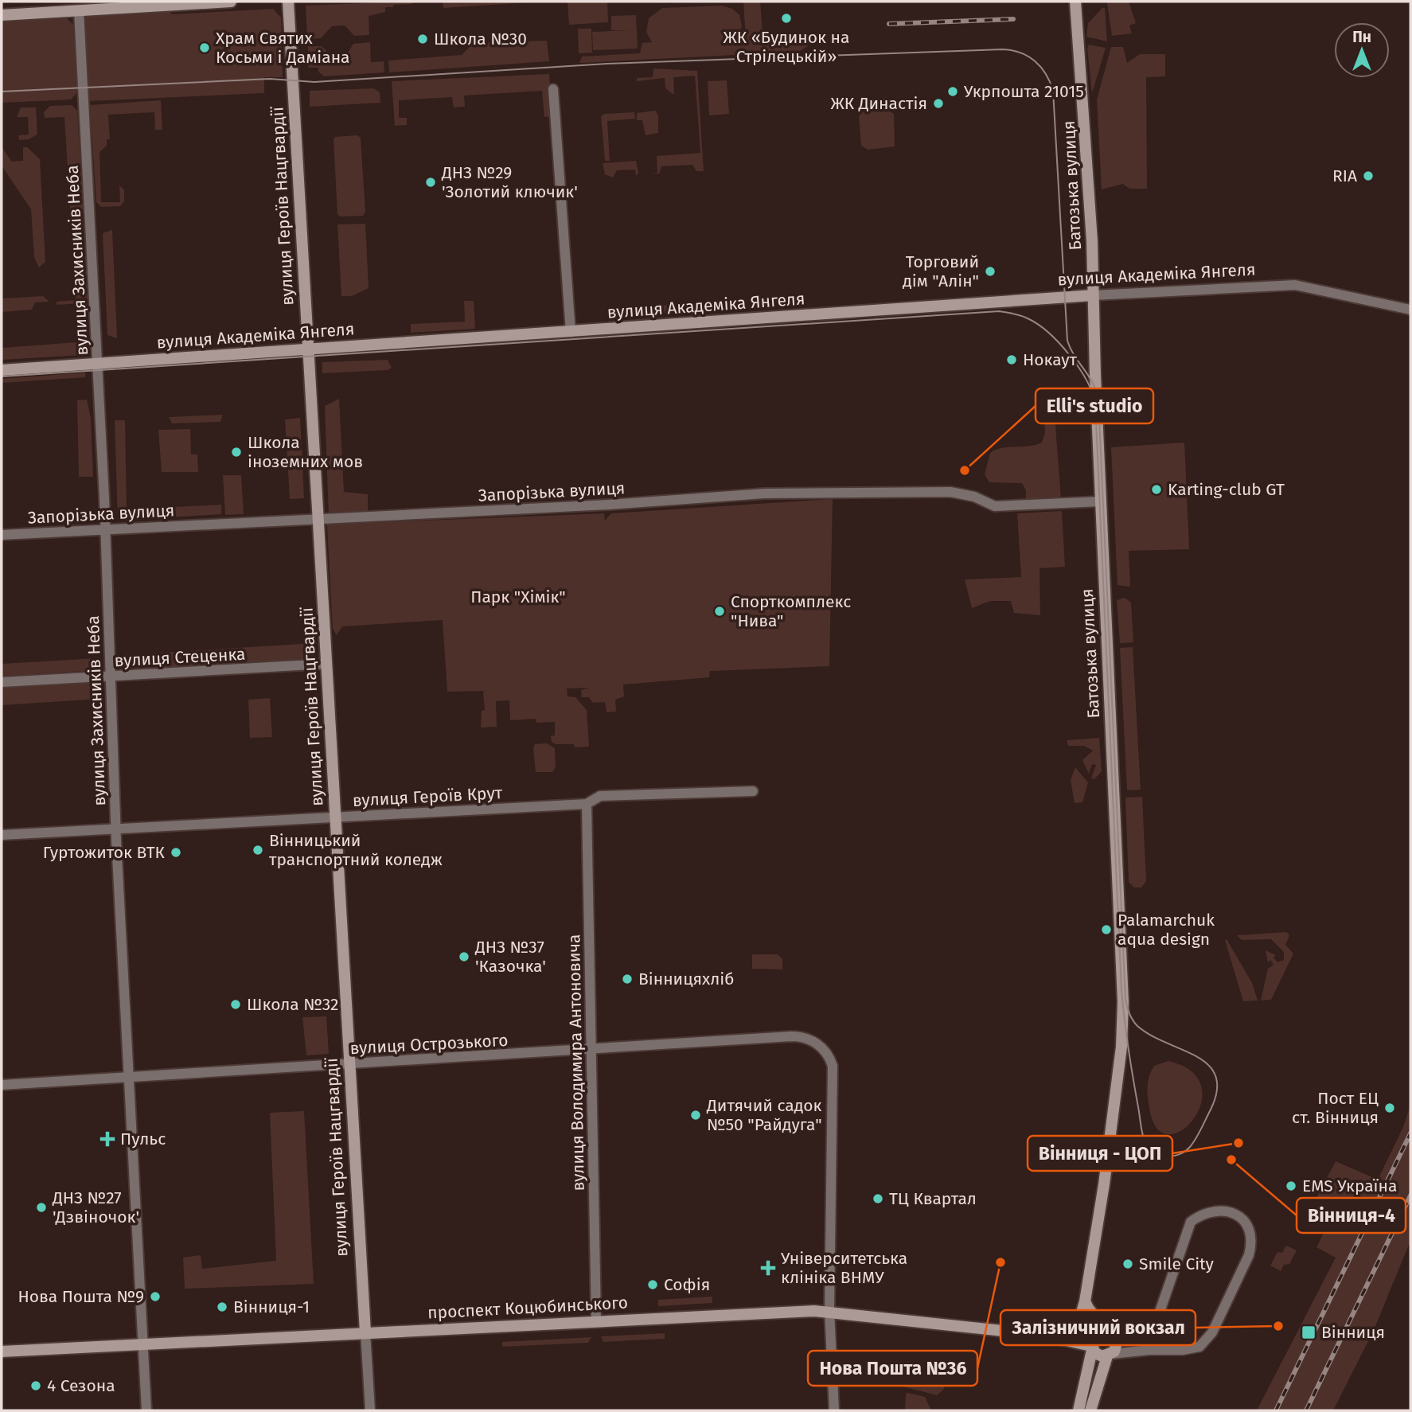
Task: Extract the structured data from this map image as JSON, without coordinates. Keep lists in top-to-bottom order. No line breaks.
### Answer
{"streets":{"main road":["Батозька вулиця","вулиця Героїв Нацгвардії","вулиця Академіка Янгеля","проспект Коцюбинського"],"street":["вулиця Захисників Неба","Запорізька вулиця","вулиця Стеценка","вулиця Героїв Крут","вулиця Острозького","вулиця Володимира Антоновича"]},"crossings":[["Батозька вулиця","вулиця Академіка Янгеля"],["Батозька вулиця","Запорізька вулиця"],["вулиця Героїв Нацгвардії","вулиця Академіка Янгеля"],["вулиця Героїв Нацгвардії","Запорізька вулиця"],["вулиця Героїв Нацгвардії","вулиця Стеценка"],["вулиця Героїв Нацгвардії","вулиця Героїв Крут"],["вулиця Героїв Нацгвардії","вулиця Острозького"],["вулиця Героїв Нацгвардії","проспект Коцюбинського"],["вулиця Захисників Неба","вулиця Академіка Янгеля"],["вулиця Захисників Неба","Запорізька вулиця"],["вулиця Захисників Неба","вулиця Стеценка"],["вулиця Захисників Неба","вулиця Героїв Крут"],["вулиця Захисників Неба","вулиця Острозького"],["вулиця Захисників Неба","проспект Коцюбинського"],["вулиця Героїв Крут","вулиця Володимира Антоновича"],["вулиця Острозького","вулиця Володимира Антоновича"],["вулиця Острозького","проспект Коцюбинського"],["вулиця Володимира Антоновича","проспект Коцюбинського"]],"parks":["Парк \"Хімік\""],"places":{"other":["ЖК «Будинок на Стрілецькій»","Школа №30","Храм Святих Косьми і Даміана","Укрпошта 21015","ЖК Династія","RIA","ДНЗ №29 'Золотий ключик'","Торговий дім \"Алін\"","Нокаут","Школа іноземних мов","Elli's studio","Karting-club GT","Спорткомплекс \"Нива\"","Вінницький транспортний коледж","Гуртожиток ВТК","Palamarchuk aqua design","ДНЗ №37 'Казочка'","Вінницяхліб","Школа №32","Пост ЕЦ ст. Вінниця","Дитячий садок №50 \"Райдуга\"","Вінниця - ЦОП","Вінниця-4","EMS Україна","ТЦ Квартал","ДНЗ №27 'Дзвіночок'","Нова Пошта №36","Smile City","Софія","Нова Пошта №9","Вінниця-1","Залізничний вокзал","4 Сезона"],"health":["Пульс","Університетська клініка ВНМУ"],"transit":["Вінниця"]},"north":"top"}
